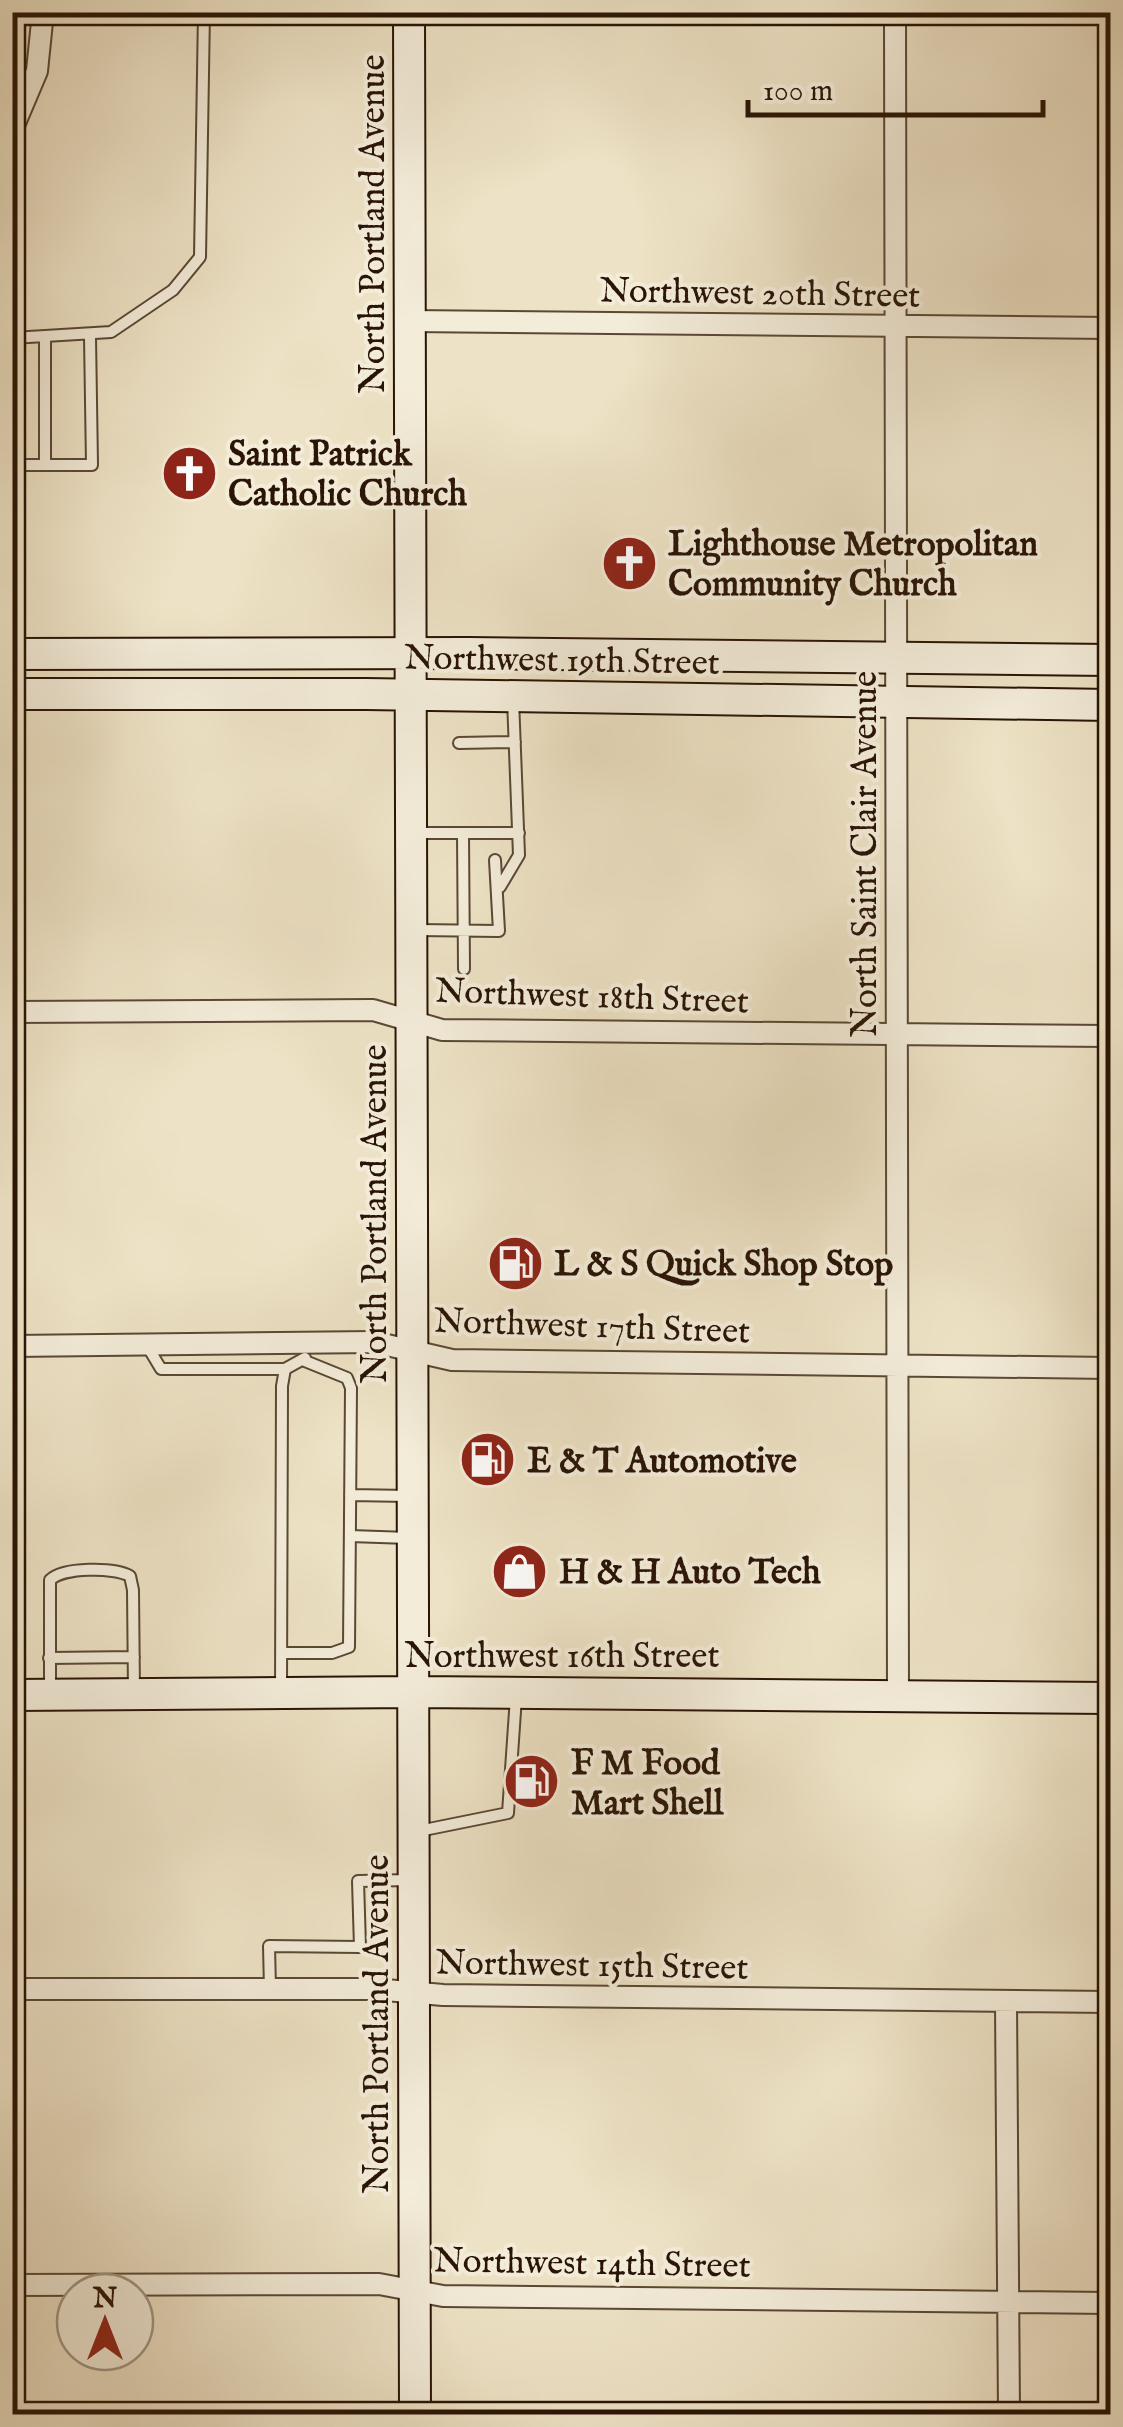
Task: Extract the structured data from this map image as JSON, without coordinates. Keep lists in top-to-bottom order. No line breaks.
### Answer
{"streets":{"street":["North Portland Avenue","Northwest 20th Street","Northwest 19th Street","North Saint Clair Avenue","Northwest 18th Street","Northwest 17th Street","Northwest 16th Street","Northwest 15th Street","Northwest 14th Street"]},"crossings":[["North Portland Avenue","Northwest 20th Street"],["North Portland Avenue","Northwest 19th Street"],["North Portland Avenue","Northwest 18th Street"],["North Portland Avenue","Northwest 17th Street"],["North Portland Avenue","Northwest 16th Street"],["North Portland Avenue","Northwest 15th Street"],["North Portland Avenue","Northwest 14th Street"],["Northwest 20th Street","North Saint Clair Avenue"],["Northwest 19th Street","North Saint Clair Avenue"],["North Saint Clair Avenue","Northwest 18th Street"],["North Saint Clair Avenue","Northwest 17th Street"],["North Saint Clair Avenue","Northwest 16th Street"]],"places":{"church":["Saint Patrick Catholic Church","Lighthouse Metropolitan Community Church"],"fuel station":["L & S Quick Shop Stop","E & T Automotive","F M Food Mart Shell"],"shop":["H & H Auto Tech"]},"scale_bar":"100 m","north":"top"}
